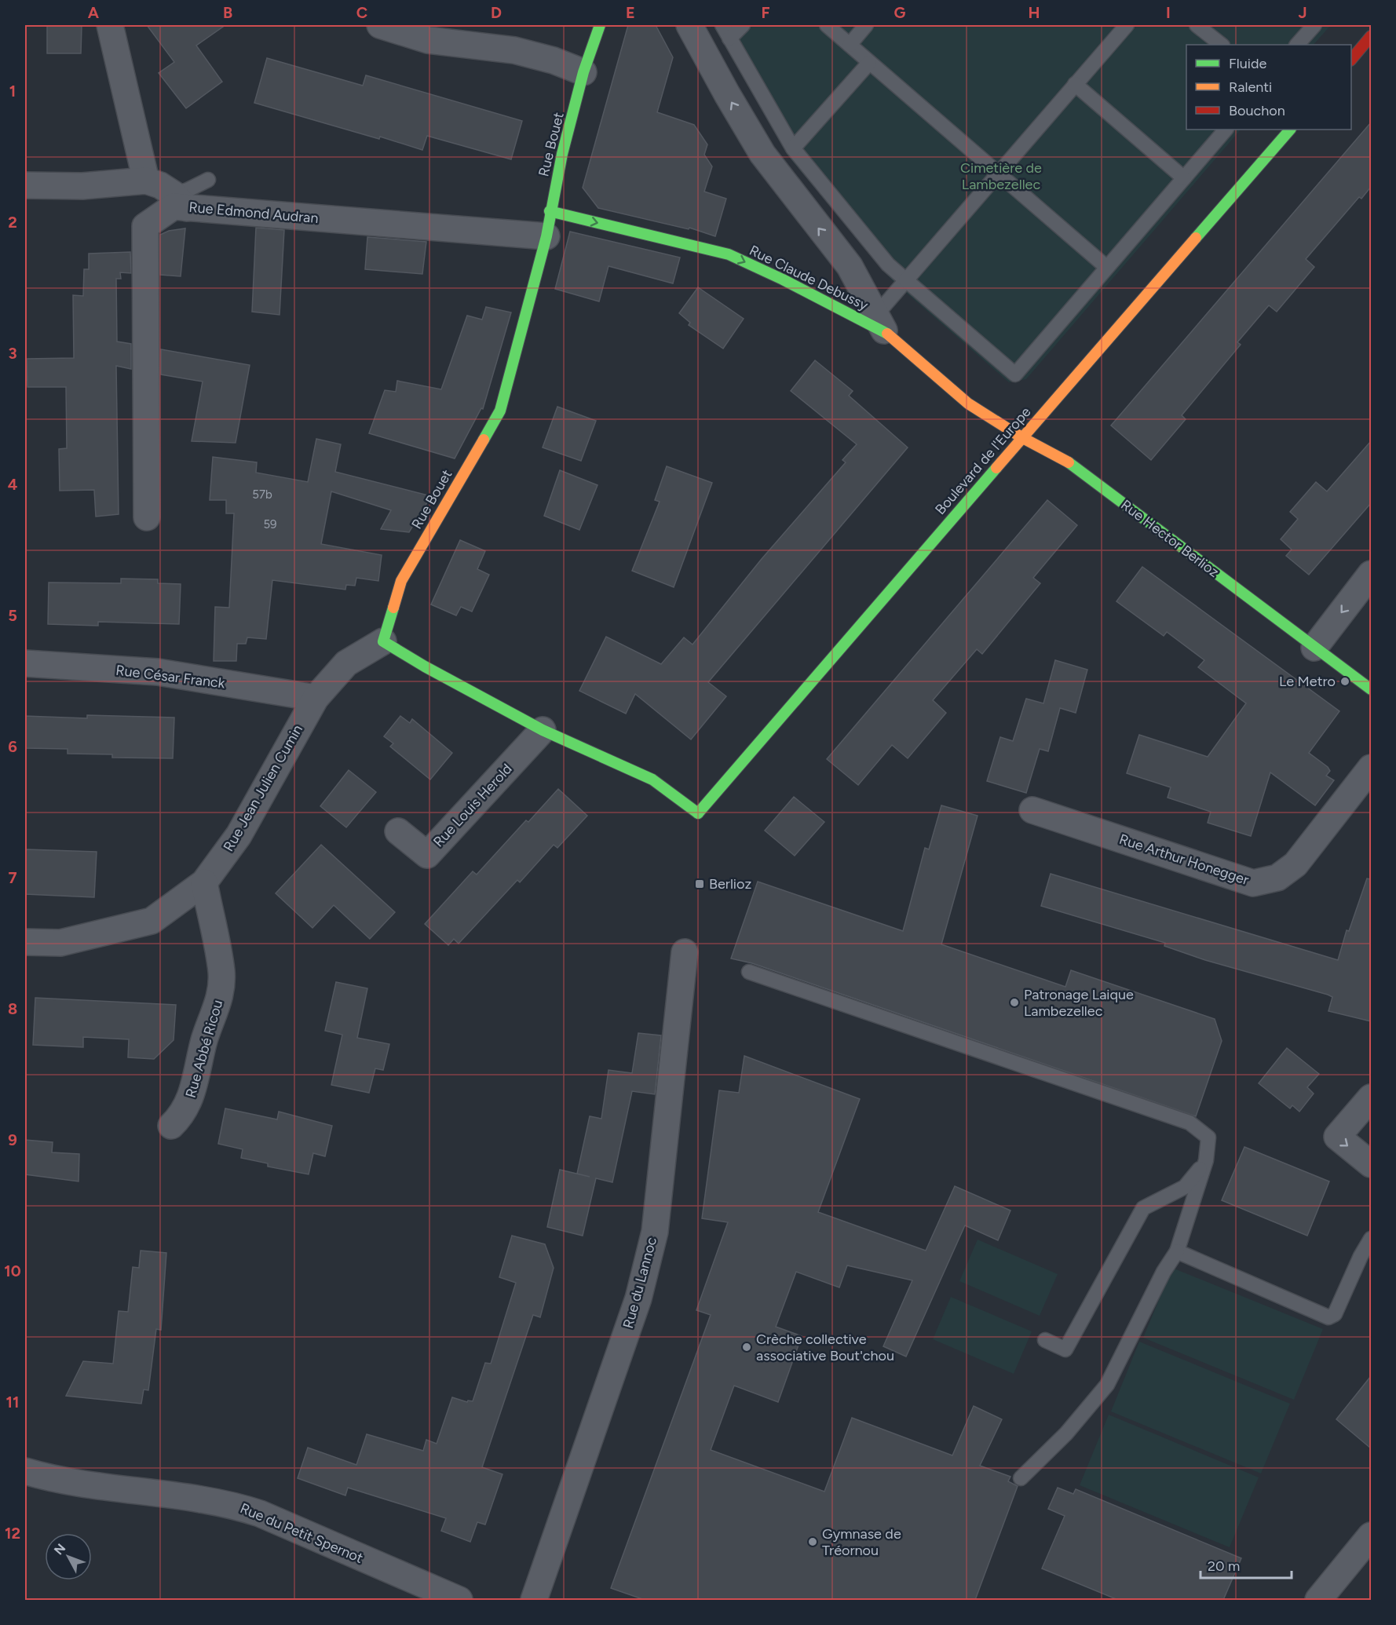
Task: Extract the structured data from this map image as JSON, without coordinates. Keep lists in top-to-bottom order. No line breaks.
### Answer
{"streets":{"street":["Rue Bouet","Rue Edmond Audran","Rue Claude Debussy","Boulevard de l'Europe","Rue Hector Berlioz","Rue César Franck","Rue Jean Julien Cumin","Rue Louis Herold","Rue Arthur Honegger","Rue Abbé Ricou","Rue du Lannoc","Rue du Petit Spernot"]},"crossings":[["Rue Bouet","Rue Edmond Audran"],["Rue Bouet","Rue Claude Debussy"],["Rue Bouet","Rue Jean Julien Cumin"],["Rue Claude Debussy","Boulevard de l'Europe"],["Rue Claude Debussy","Rue Hector Berlioz"],["Boulevard de l'Europe","Rue Hector Berlioz"],["Boulevard de l'Europe","Rue Louis Herold"],["Rue César Franck","Rue Jean Julien Cumin"],["Rue Jean Julien Cumin","Rue Abbé Ricou"]],"one_way":["Rue Claude Debussy"],"parks":["Cimetière de Lambezellec"],"places":{"other":["Le Metro","Patronage Laique Lambezellec","Crèche collective associative Bout'chou","Gymnase de Tréornou"],"transit":["Berlioz"]},"house_numbers":["57b","59"],"legend":["Fluide","Ralenti","Bouchon"],"scale_bar":"20 m","north":"top left","grid":{"columns":["A","B","C","D","E","F","G","H","I","J"],"rows":["1","2","3","4","5","6","7","8","9","10","11","12"]}}
